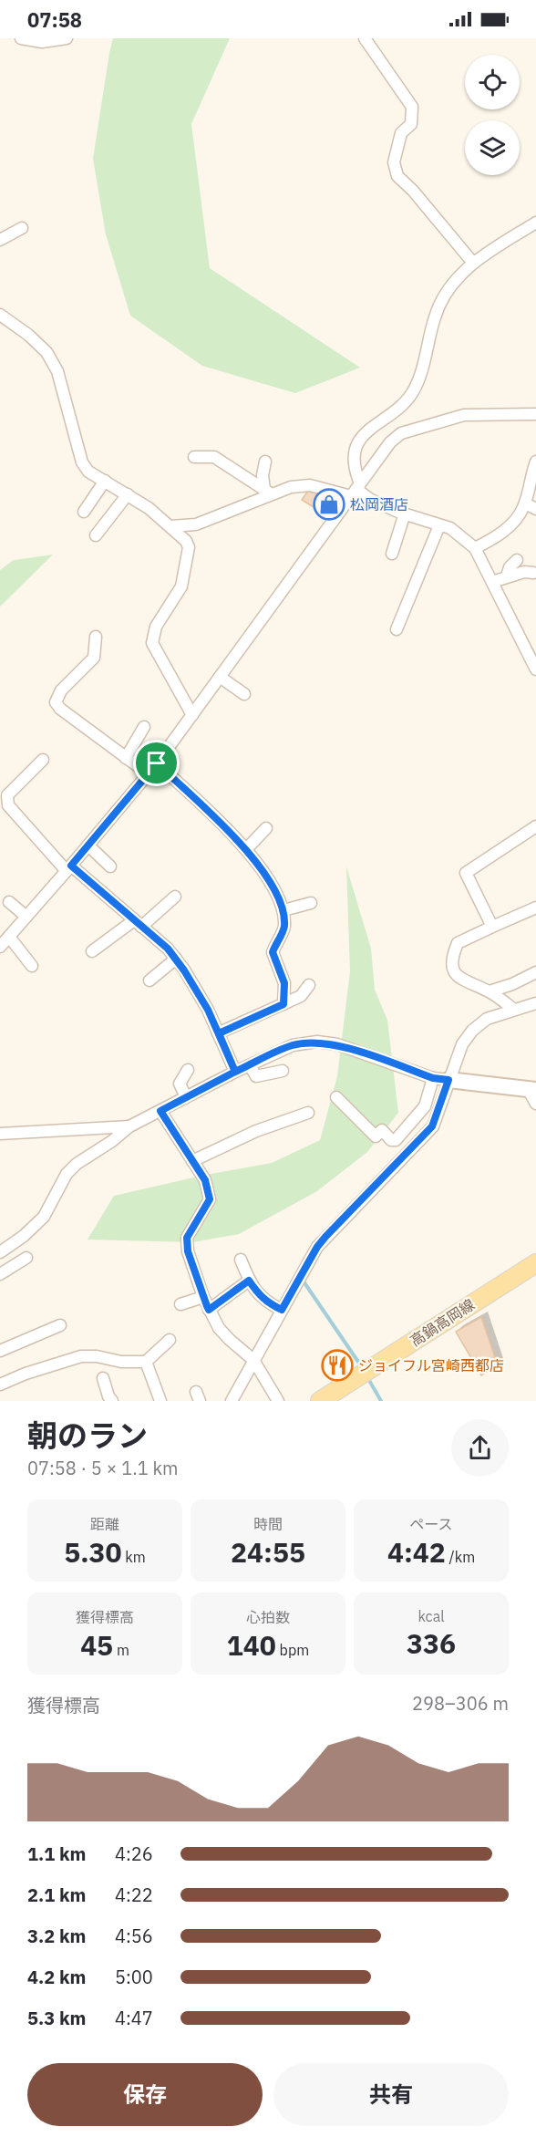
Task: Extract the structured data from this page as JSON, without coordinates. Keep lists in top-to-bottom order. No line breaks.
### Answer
{"streets":{"main road":["高鍋高岡線"]},"places":{"shop":["松岡酒店"],"restaurant":["ジョイフル宮崎西都店"]},"page":{"status":"07:58","heading":["朝のラン","07:58 · 5 × 1.1 km"],"stats":[["距離","5.30 km"],["時間","24:55"],["ペース","4:42 /km"],["獲得標高","45 m"],["心拍数","140 bpm"],["kcal","336"]],"chart":["獲得標高","298–306 m"],"list":[{"name":"1.1 km","note":"4:26"},{"name":"2.1 km","note":"4:22"},{"name":"3.2 km","note":"4:56"},{"name":"4.2 km","note":"5:00"},{"name":"5.3 km","note":"4:47"}],"buttons":["保存","共有"]}}
